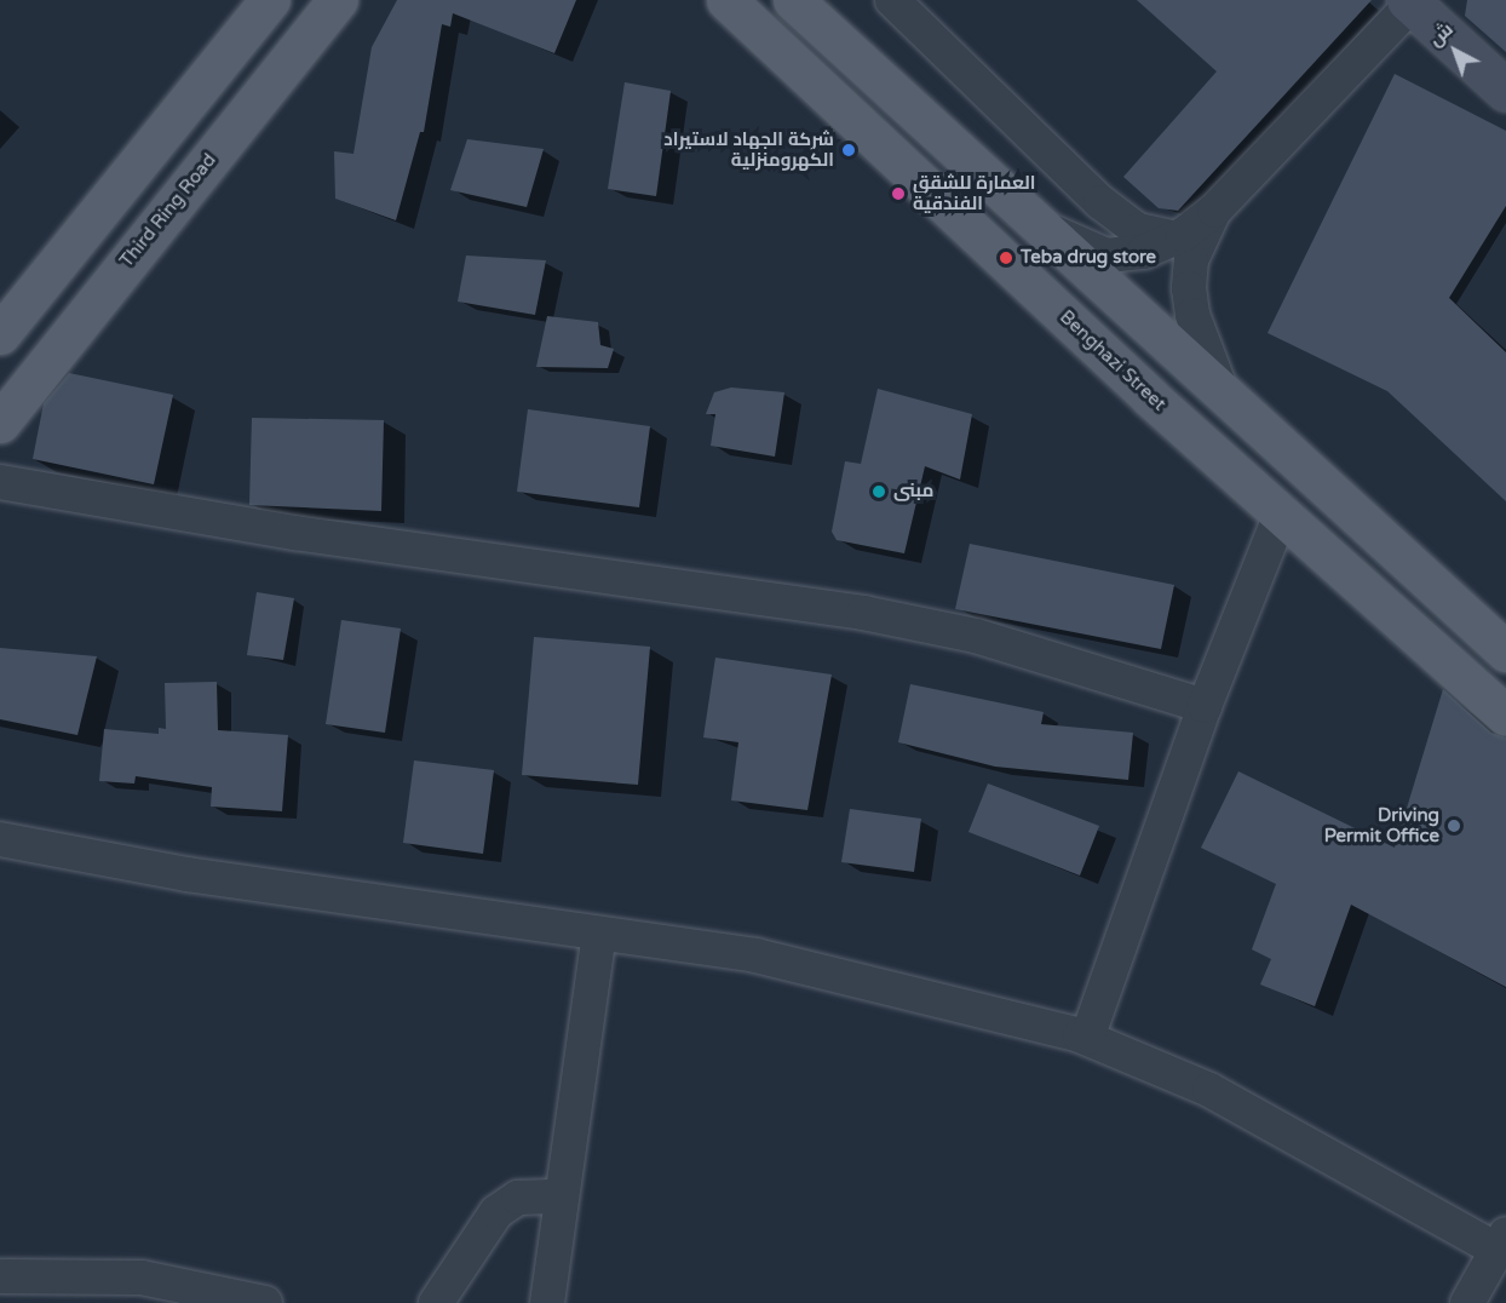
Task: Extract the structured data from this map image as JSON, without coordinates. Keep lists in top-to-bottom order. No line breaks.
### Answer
{"streets":{"main road":["Third Ring Road","Benghazi Street"]},"places":["شركة الجهاد لاستيراد الكهرومنزلية","العمارة للشقق الفندقية","Teba drug store","مبنى","Driving Permit Office"],"north":"top left"}
